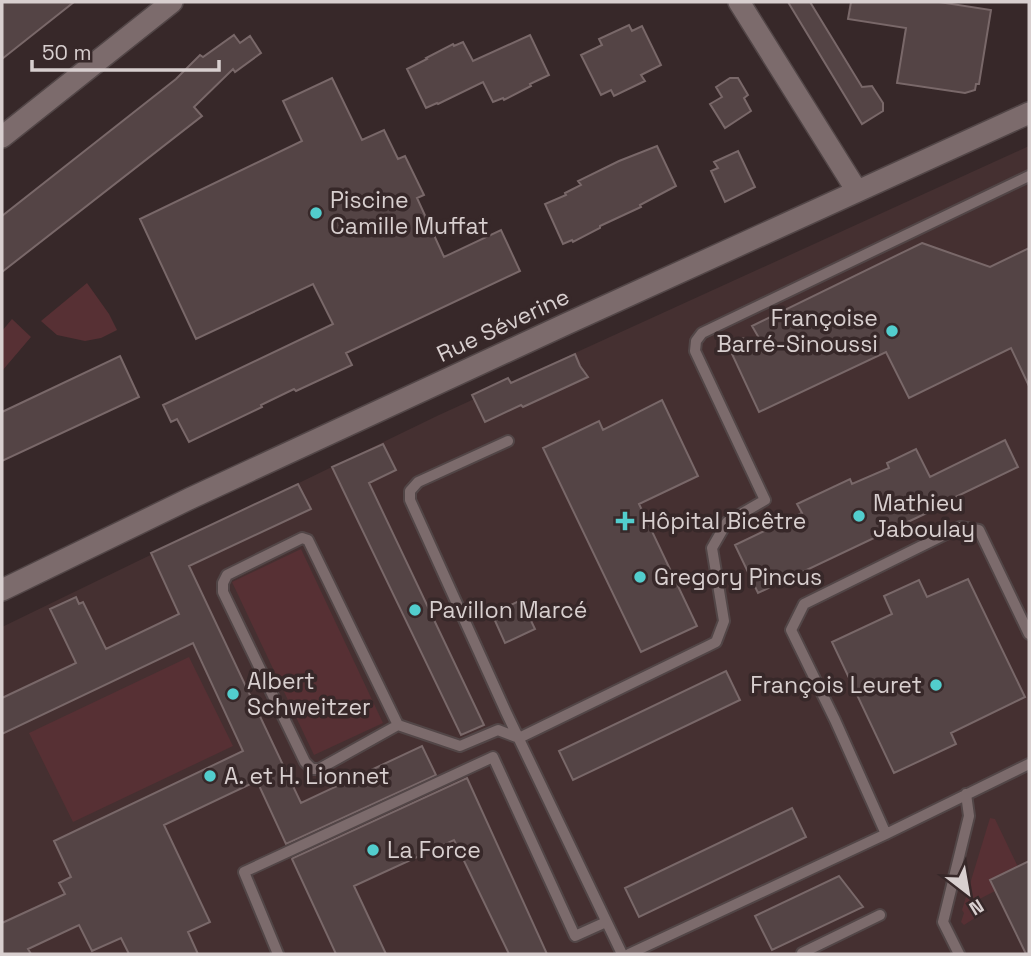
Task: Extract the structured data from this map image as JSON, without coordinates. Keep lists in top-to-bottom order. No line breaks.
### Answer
{"streets":{"street":["Rue Séverine"]},"places":{"other":["Piscine Camille Muffat","Françoise Barré-Sinoussi","Mathieu Jaboulay","Gregory Pincus","Pavillon Marcé","François Leuret","Albert Schweitzer","A. et H. Lionnet","La Force"],"health":["Hôpital Bicêtre"]},"scale_bar":"50 m","north":"bottom right"}
